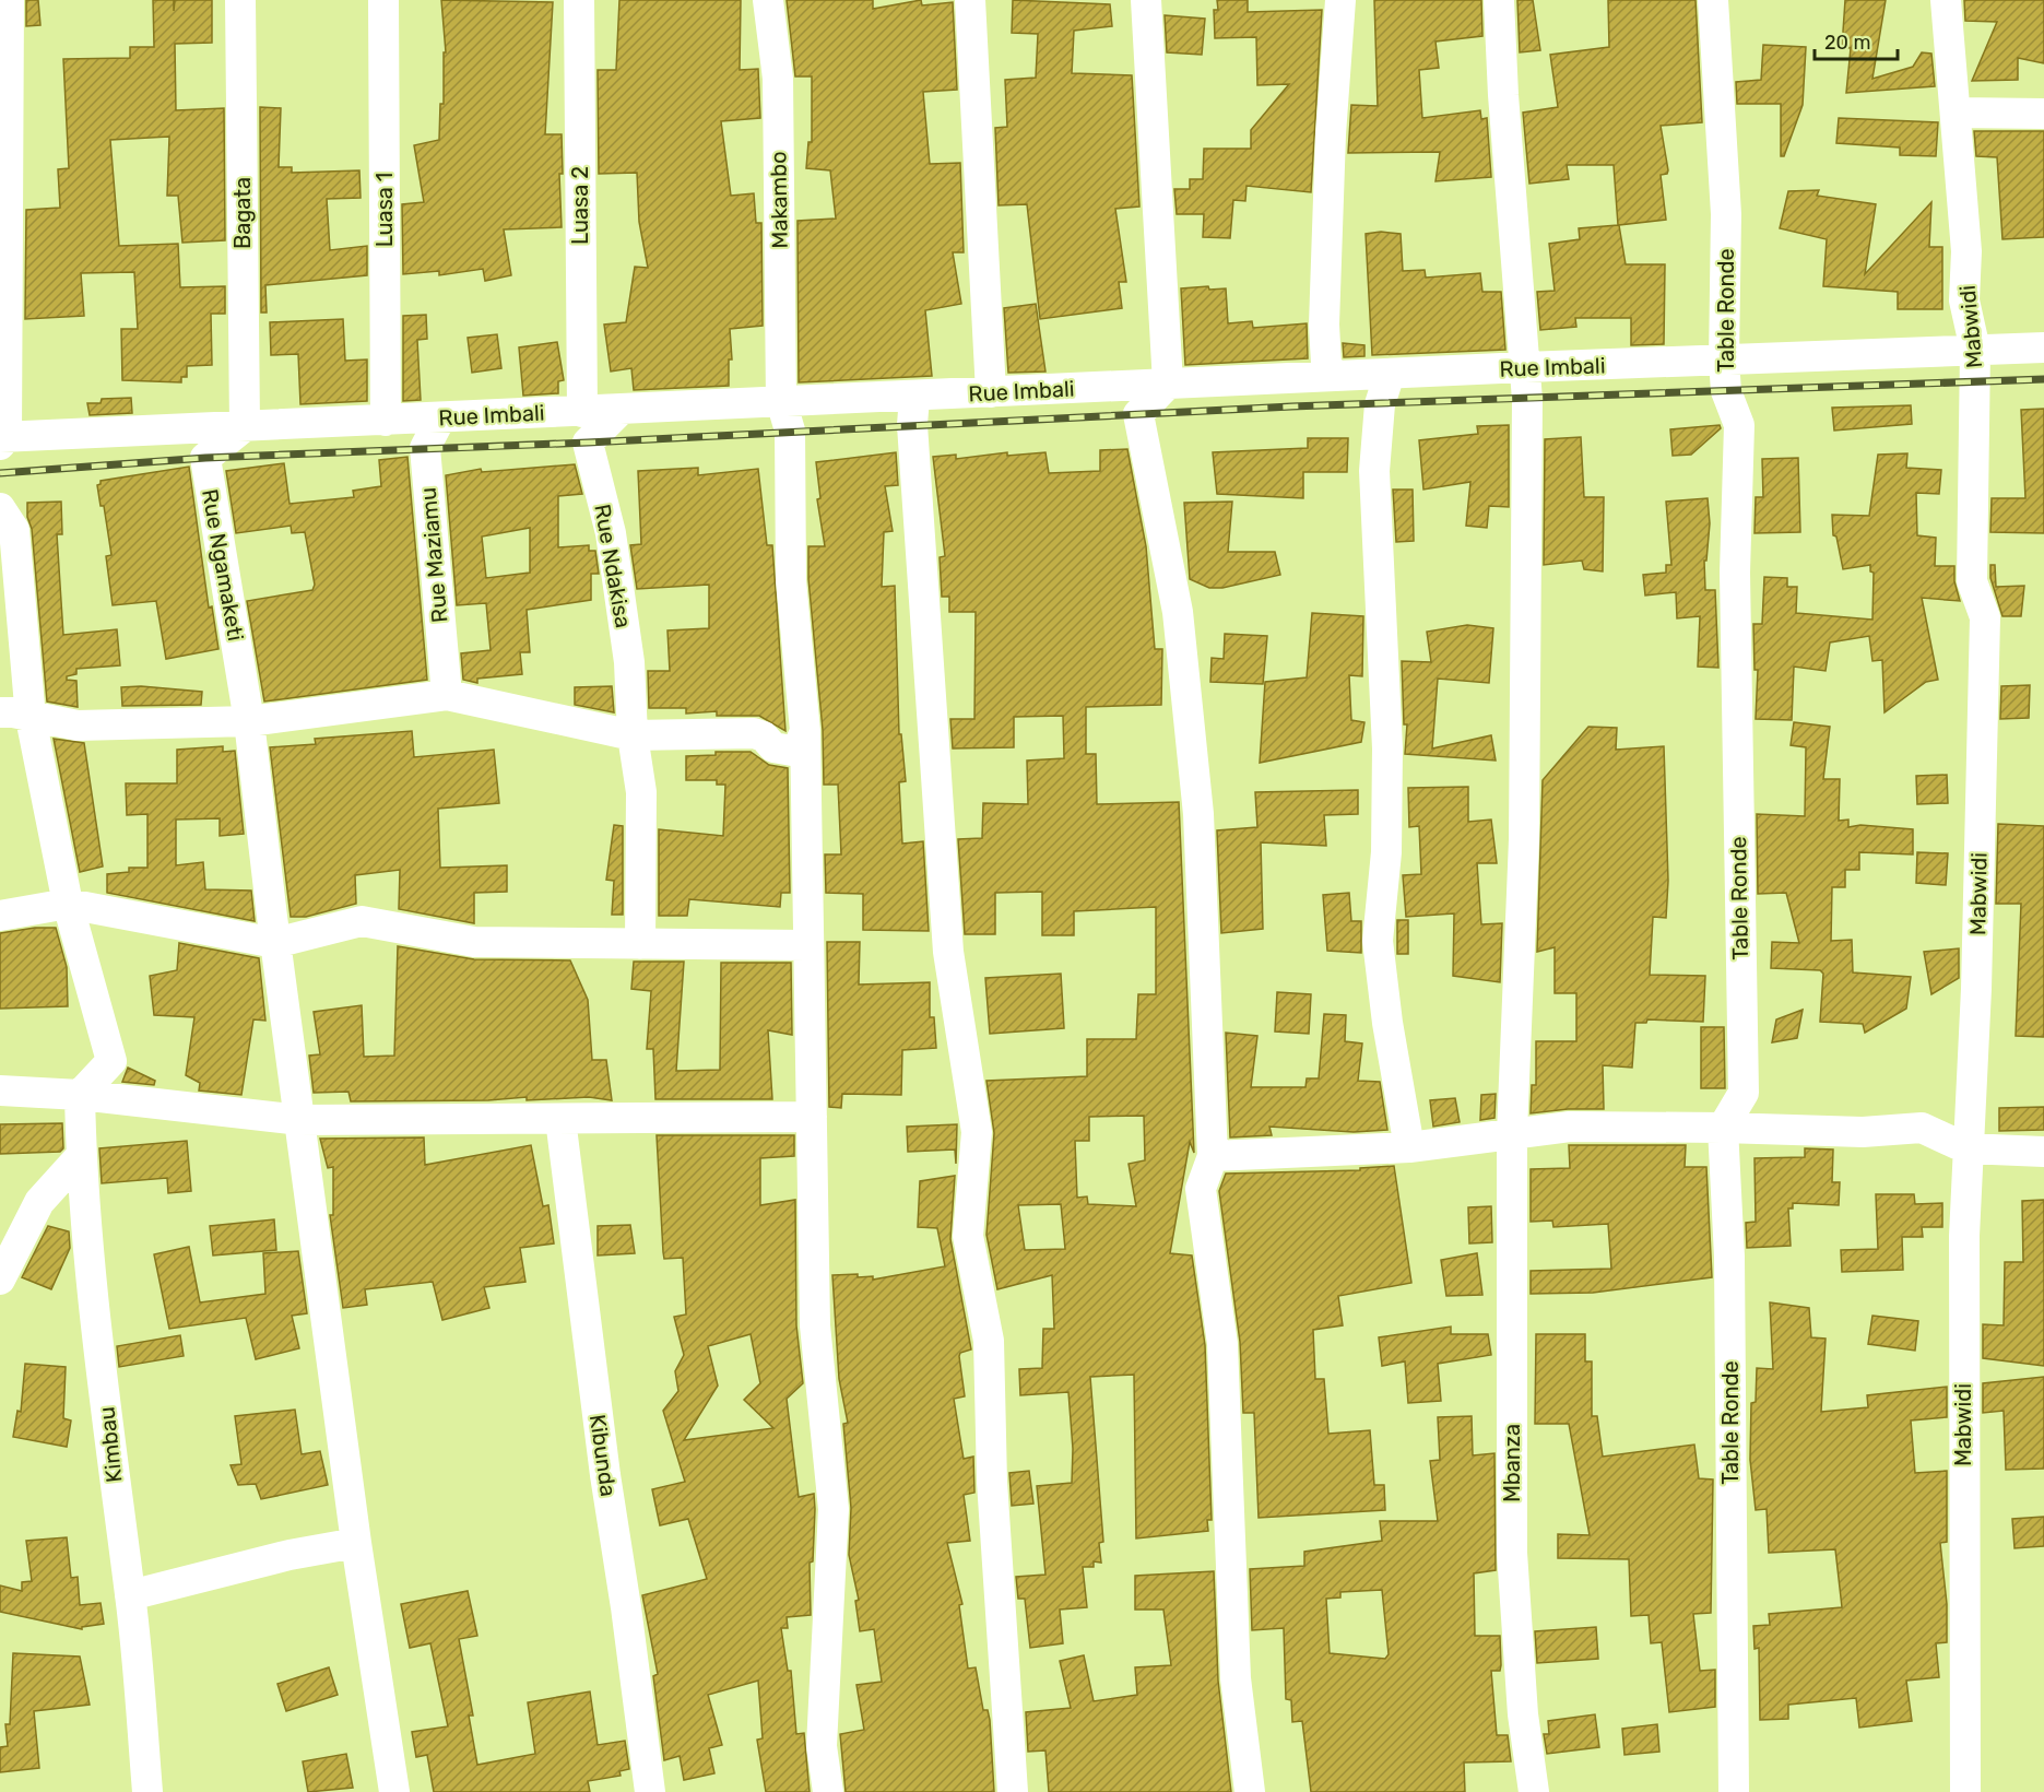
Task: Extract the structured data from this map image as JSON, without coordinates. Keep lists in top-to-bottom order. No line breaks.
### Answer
{"streets":{"street":["Makambo","Luasa 2","Luasa 1","Bagata","Table Ronde","Mabwidi","Rue Imbali","Rue Maziamu","Rue Ngamaketi","Rue Ndakisa","Kimbau","Kibunda","Mbanza"]},"crossings":[["Makambo","Rue Imbali"],["Luasa 2","Rue Imbali"],["Luasa 1","Rue Imbali"],["Bagata","Rue Imbali"],["Bagata","Rue Ngamaketi"],["Table Ronde","Rue Imbali"],["Mabwidi","Rue Imbali"],["Rue Imbali","Rue Maziamu"],["Rue Imbali","Rue Ngamaketi"],["Rue Imbali","Rue Ndakisa"],["Rue Imbali","Mbanza"]],"scale_bar":"20 m"}
